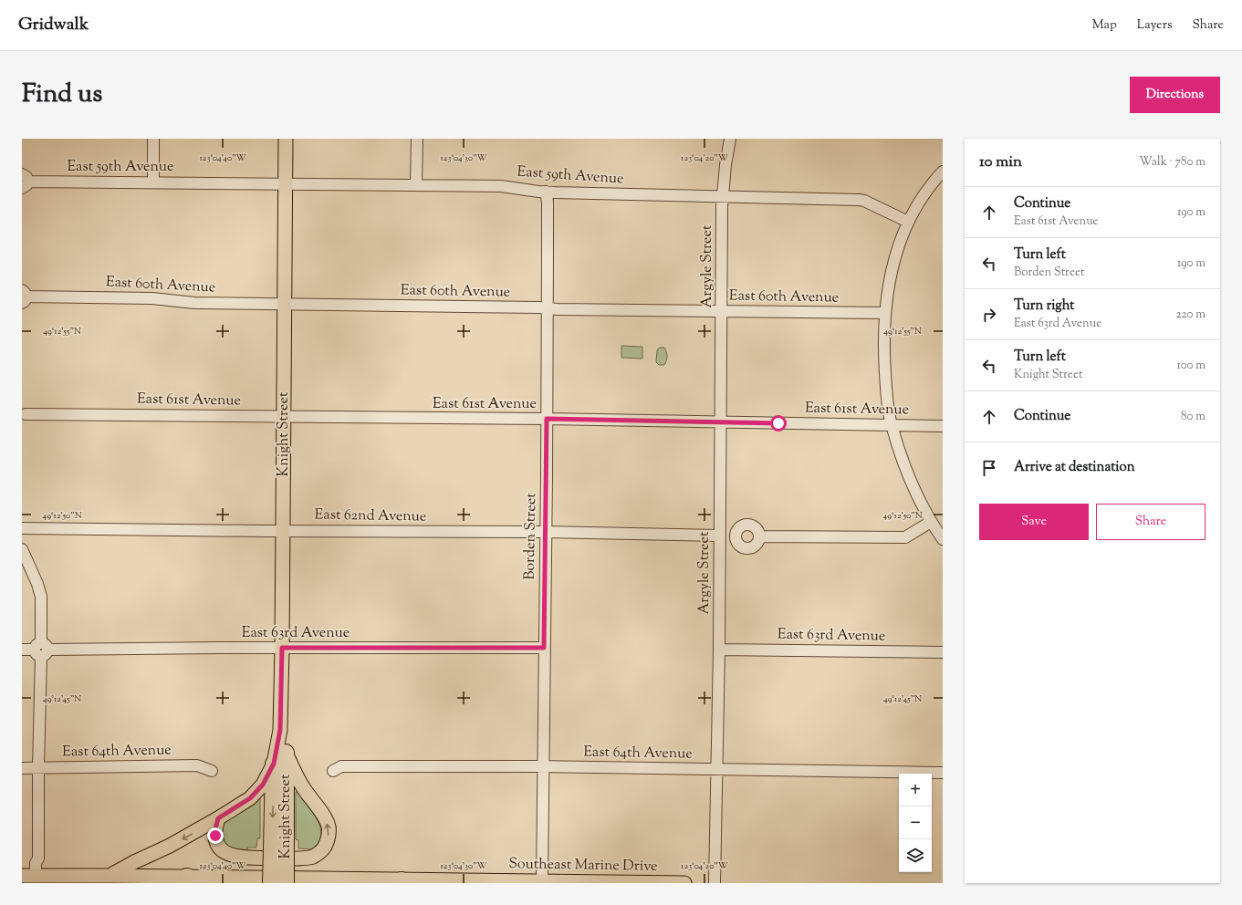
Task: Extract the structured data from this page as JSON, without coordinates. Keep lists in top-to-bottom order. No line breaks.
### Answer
{"streets":{"highway":["Knight Street"],"main road":["Southeast Marine Drive"],"street":["East 59th Avenue","Argyle Street","East 60th Avenue","East 61st Avenue","East 62nd Avenue","Borden Street","East 63rd Avenue","East 64th Avenue"]},"crossings":[["East 59th Avenue","Argyle Street"],["East 59th Avenue","Knight Street"],["East 59th Avenue","Borden Street"],["Argyle Street","East 60th Avenue"],["Argyle Street","East 61st Avenue"],["Argyle Street","East 62nd Avenue"],["Argyle Street","East 63rd Avenue"],["Argyle Street","East 64th Avenue"],["East 60th Avenue","Knight Street"],["East 60th Avenue","Borden Street"],["East 61st Avenue","Knight Street"],["East 61st Avenue","Borden Street"],["Knight Street","East 62nd Avenue"],["Knight Street","East 63rd Avenue"],["East 62nd Avenue","Borden Street"],["Borden Street","East 63rd Avenue"],["Borden Street","East 64th Avenue"],["Borden Street","Southeast Marine Drive"]],"page":{"header":"Gridwalk","nav":["Map","Layers","Share"],"title":"Find us","buttons":["Directions",["Save","Share"]],"heading":["10 min","Walk · 780 m"],"list":[["Continue","East 61st Avenue","190 m"],["Turn left","Borden Street","190 m"],["Turn right","East 63rd Avenue","220 m"],["Turn left","Knight Street","100 m"],["Continue","80 m"],"Arrive at destination"],"map_buttons":["+","−"]},"coordinates":["123°04'40\"W","123°04'30\"W","123°04'20\"W","49°12'55\"N","49°12'50\"N","49°12'45\"N"]}
